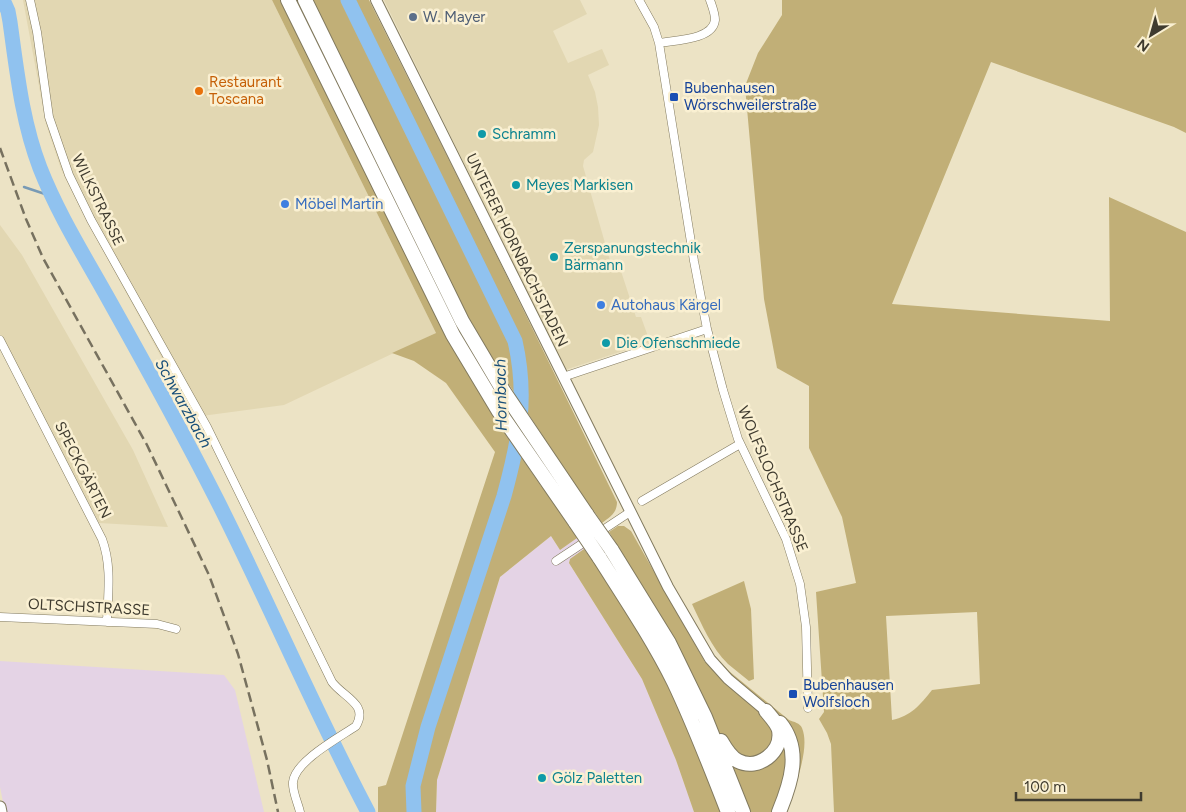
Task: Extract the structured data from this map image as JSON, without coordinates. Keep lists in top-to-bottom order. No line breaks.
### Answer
{"streets":{"street":["WILKSTRASSE","UNTERER HORNBACHSTADEN","SPECKGÄRTEN","WOLFSLOCHSTRASSE","OLTSCHSTRASSE"]},"crossings":[["SPECKGÄRTEN","OLTSCHSTRASSE"]],"water":["Hornbach","Schwarzbach"],"places":{"other":["W. Mayer","Restaurant Toscana","Schramm","Meyes Markisen","Möbel Martin","Zerspanungstechnik Bärmann","Autohaus Kärgel","Die Ofenschmiede","Gölz Paletten"],"transit":["Bubenhausen Wörschweilerstraße","Bubenhausen Wolfsloch"]},"scale_bar":"100 m","north":"bottom left"}
